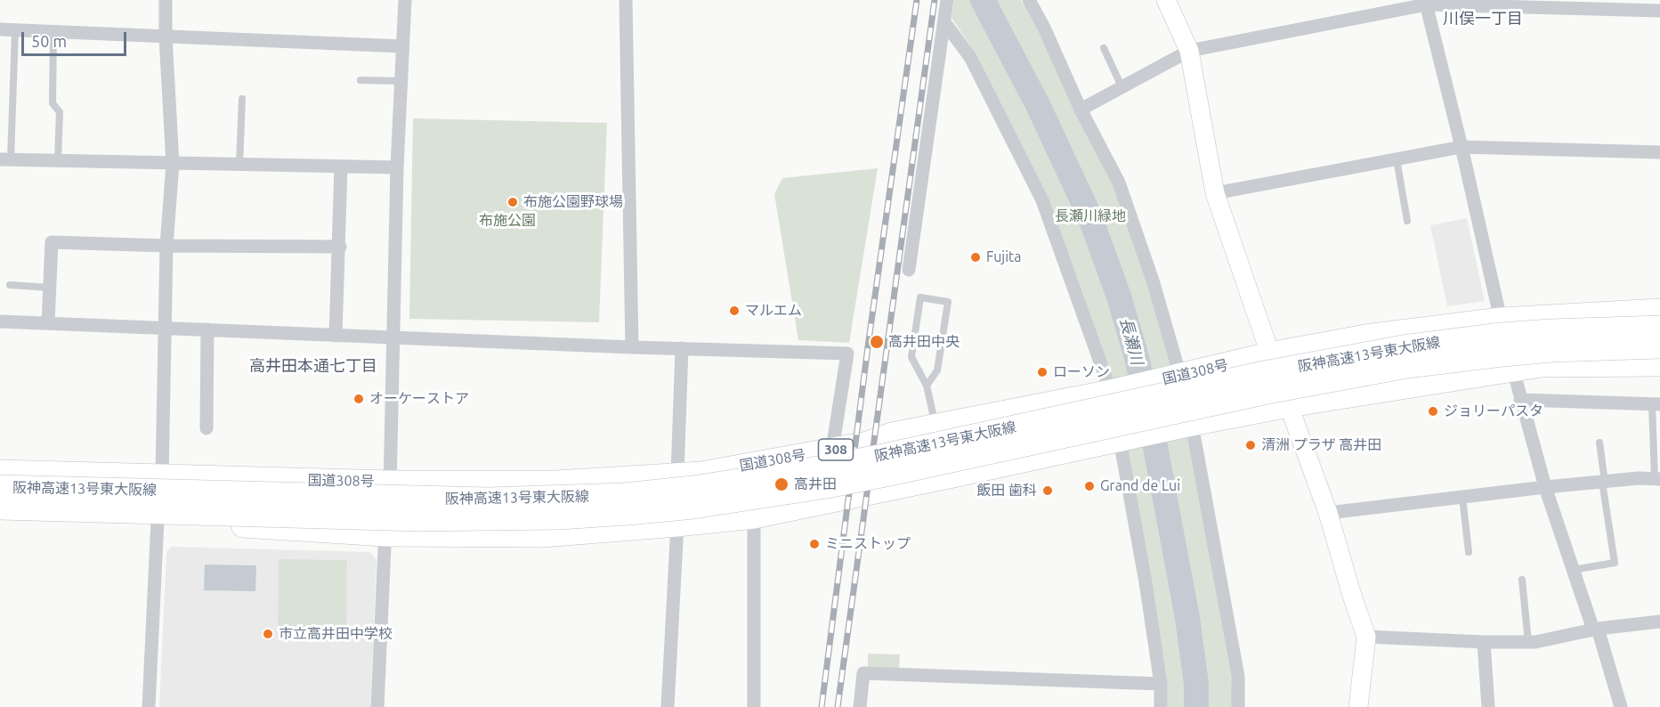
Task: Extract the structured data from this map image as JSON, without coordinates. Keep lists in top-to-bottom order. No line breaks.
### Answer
{"streets":{"highway":["阪神高速13号東大阪線","国道308号","308"]},"districts":["川俣一丁目","高井田本通七丁目"],"water":["長瀬川"],"parks":["長瀬川緑地","布施公園"],"places":["布施公園野球場","Fujita","マルエム","高井田中央","ローソン","オーケーストア","ジョリーパスタ","清洲 プラザ 高井田","高井田","Grand de Lui","飯田 歯科","ミニストップ","市立高井田中学校"],"scale_bar":"50 m"}
